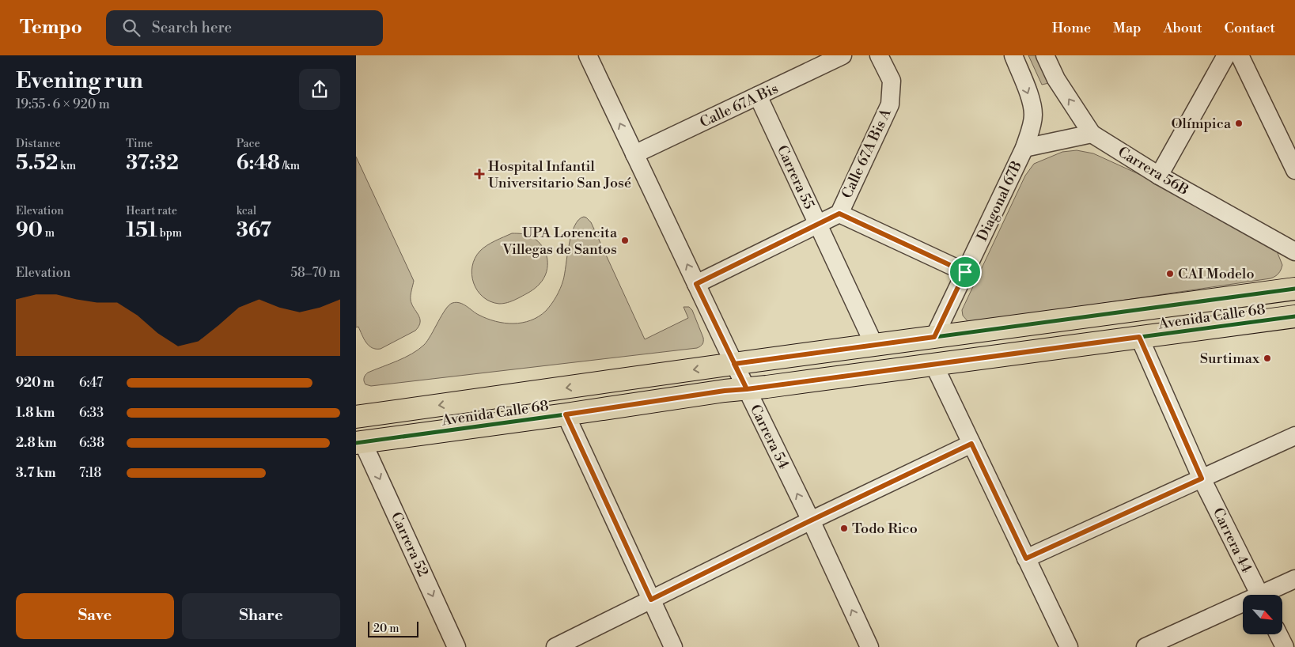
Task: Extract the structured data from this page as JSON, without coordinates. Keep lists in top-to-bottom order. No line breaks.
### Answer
{"streets":{"main road":["Avenida Calle 68"],"street":["Calle 67A Bis","Calle 67A Bis A","Carrera 56B","Carrera 55","Diagonal 67B","Carrera 54","Carrera 44","Carrera 52"]},"crossings":[["Calle 67A Bis","Carrera 55"],["Calle 67A Bis","Carrera 54"],["Calle 67A Bis A","Carrera 55"],["Calle 67A Bis A","Carrera 54"],["Carrera 56B","Diagonal 67B"],["Carrera 55","Avenida Calle 68"],["Diagonal 67B","Avenida Calle 68"],["Avenida Calle 68","Carrera 54"],["Avenida Calle 68","Carrera 52"]],"one_way":["Carrera 54","Carrera 52"],"places":{"other":["Olímpica","UPA Lorencita Villegas de Santos","CAI Modelo","Surtimax","Todo Rico"],"health":["Hospital Infantil Universitario San José"]},"scale_bar":"20 m","north":"bottom right","page":{"header":"Tempo","search":"Search here","nav":["Home","Map","About","Contact"],"heading":["Evening run","19:55 · 6 × 920 m"],"stats":[["Distance","5.52 km"],["Time","37:32"],["Pace","6:48 /km"],["Elevation","90 m"],["Heart rate","151 bpm"],["kcal","367"]],"chart":["Elevation","58–70 m"],"list":[{"name":"920 m","note":"6:47"},{"name":"1.8 km","note":"6:33"},{"name":"2.8 km","note":"6:38"},{"name":"3.7 km","note":"7:18"}],"buttons":["Save","Share"],"scale":"20 m"}}
